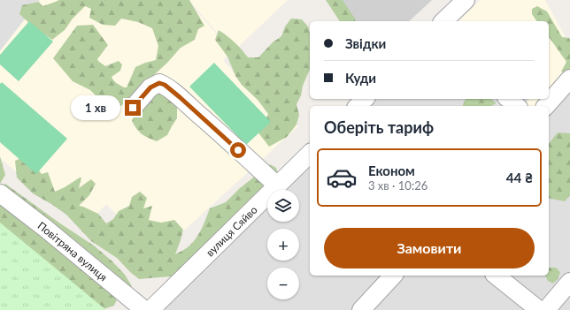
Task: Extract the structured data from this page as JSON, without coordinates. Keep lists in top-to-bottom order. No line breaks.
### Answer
{"streets":{"street":["вулиця Сяйво","Повітряна вулиця"]},"page":{"banner":["Звідки","Куди"],"bubble":"1 хв","heading":"Оберіть тариф","list":[{"name":"Економ","note":"3 хв · 10:26","value":"44 ₴"}],"map_buttons":["+","−"],"buttons":"Замовити"}}
